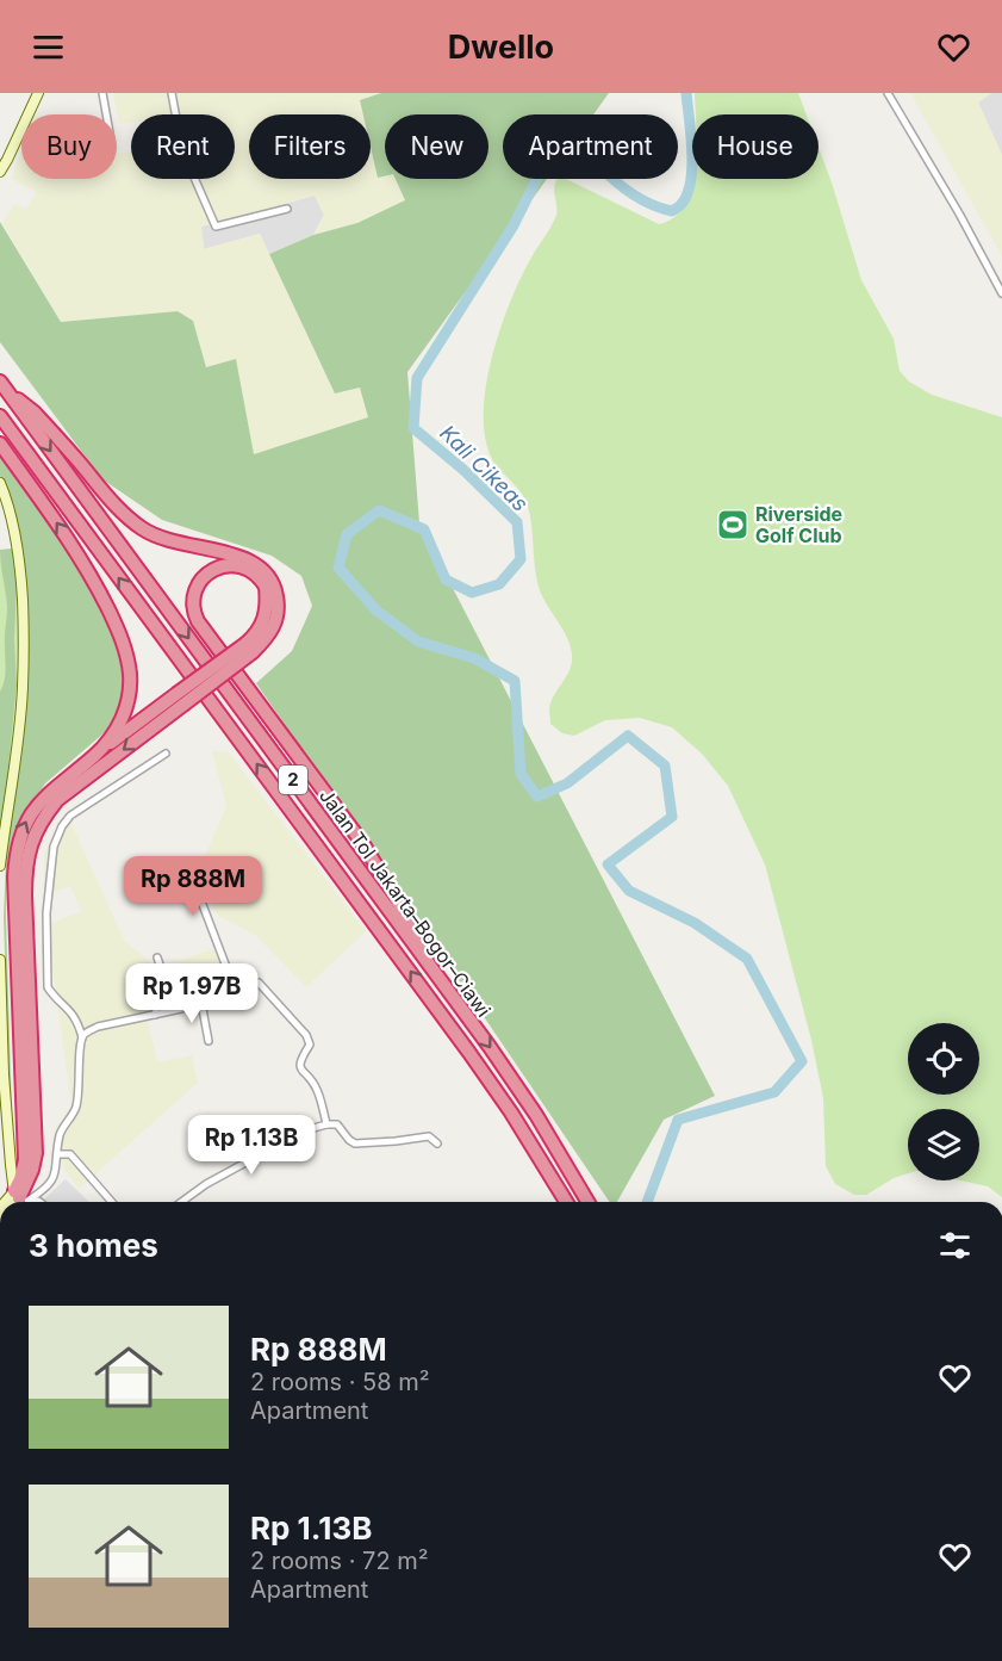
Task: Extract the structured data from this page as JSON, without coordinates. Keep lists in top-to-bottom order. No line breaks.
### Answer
{"streets":{"highway":["2","Jalan Tol Jakarta–Bogor–Ciawi"]},"water":["Kali Cikeas"],"places":{"sports":["Riverside Golf Club"]},"page":{"header":"Dwello","chip":["Buy","Rent","Filters","New","Apartment","House"],"price":["Rp 888M","Rp 1.97B","Rp 1.13B"],"heading":"3 homes","list":[{"name":"Rp 888M","note":"2 rooms · 58 m² · Apartment"},{"name":"Rp 1.13B","note":"2 rooms · 72 m² · Apartment"}]}}
